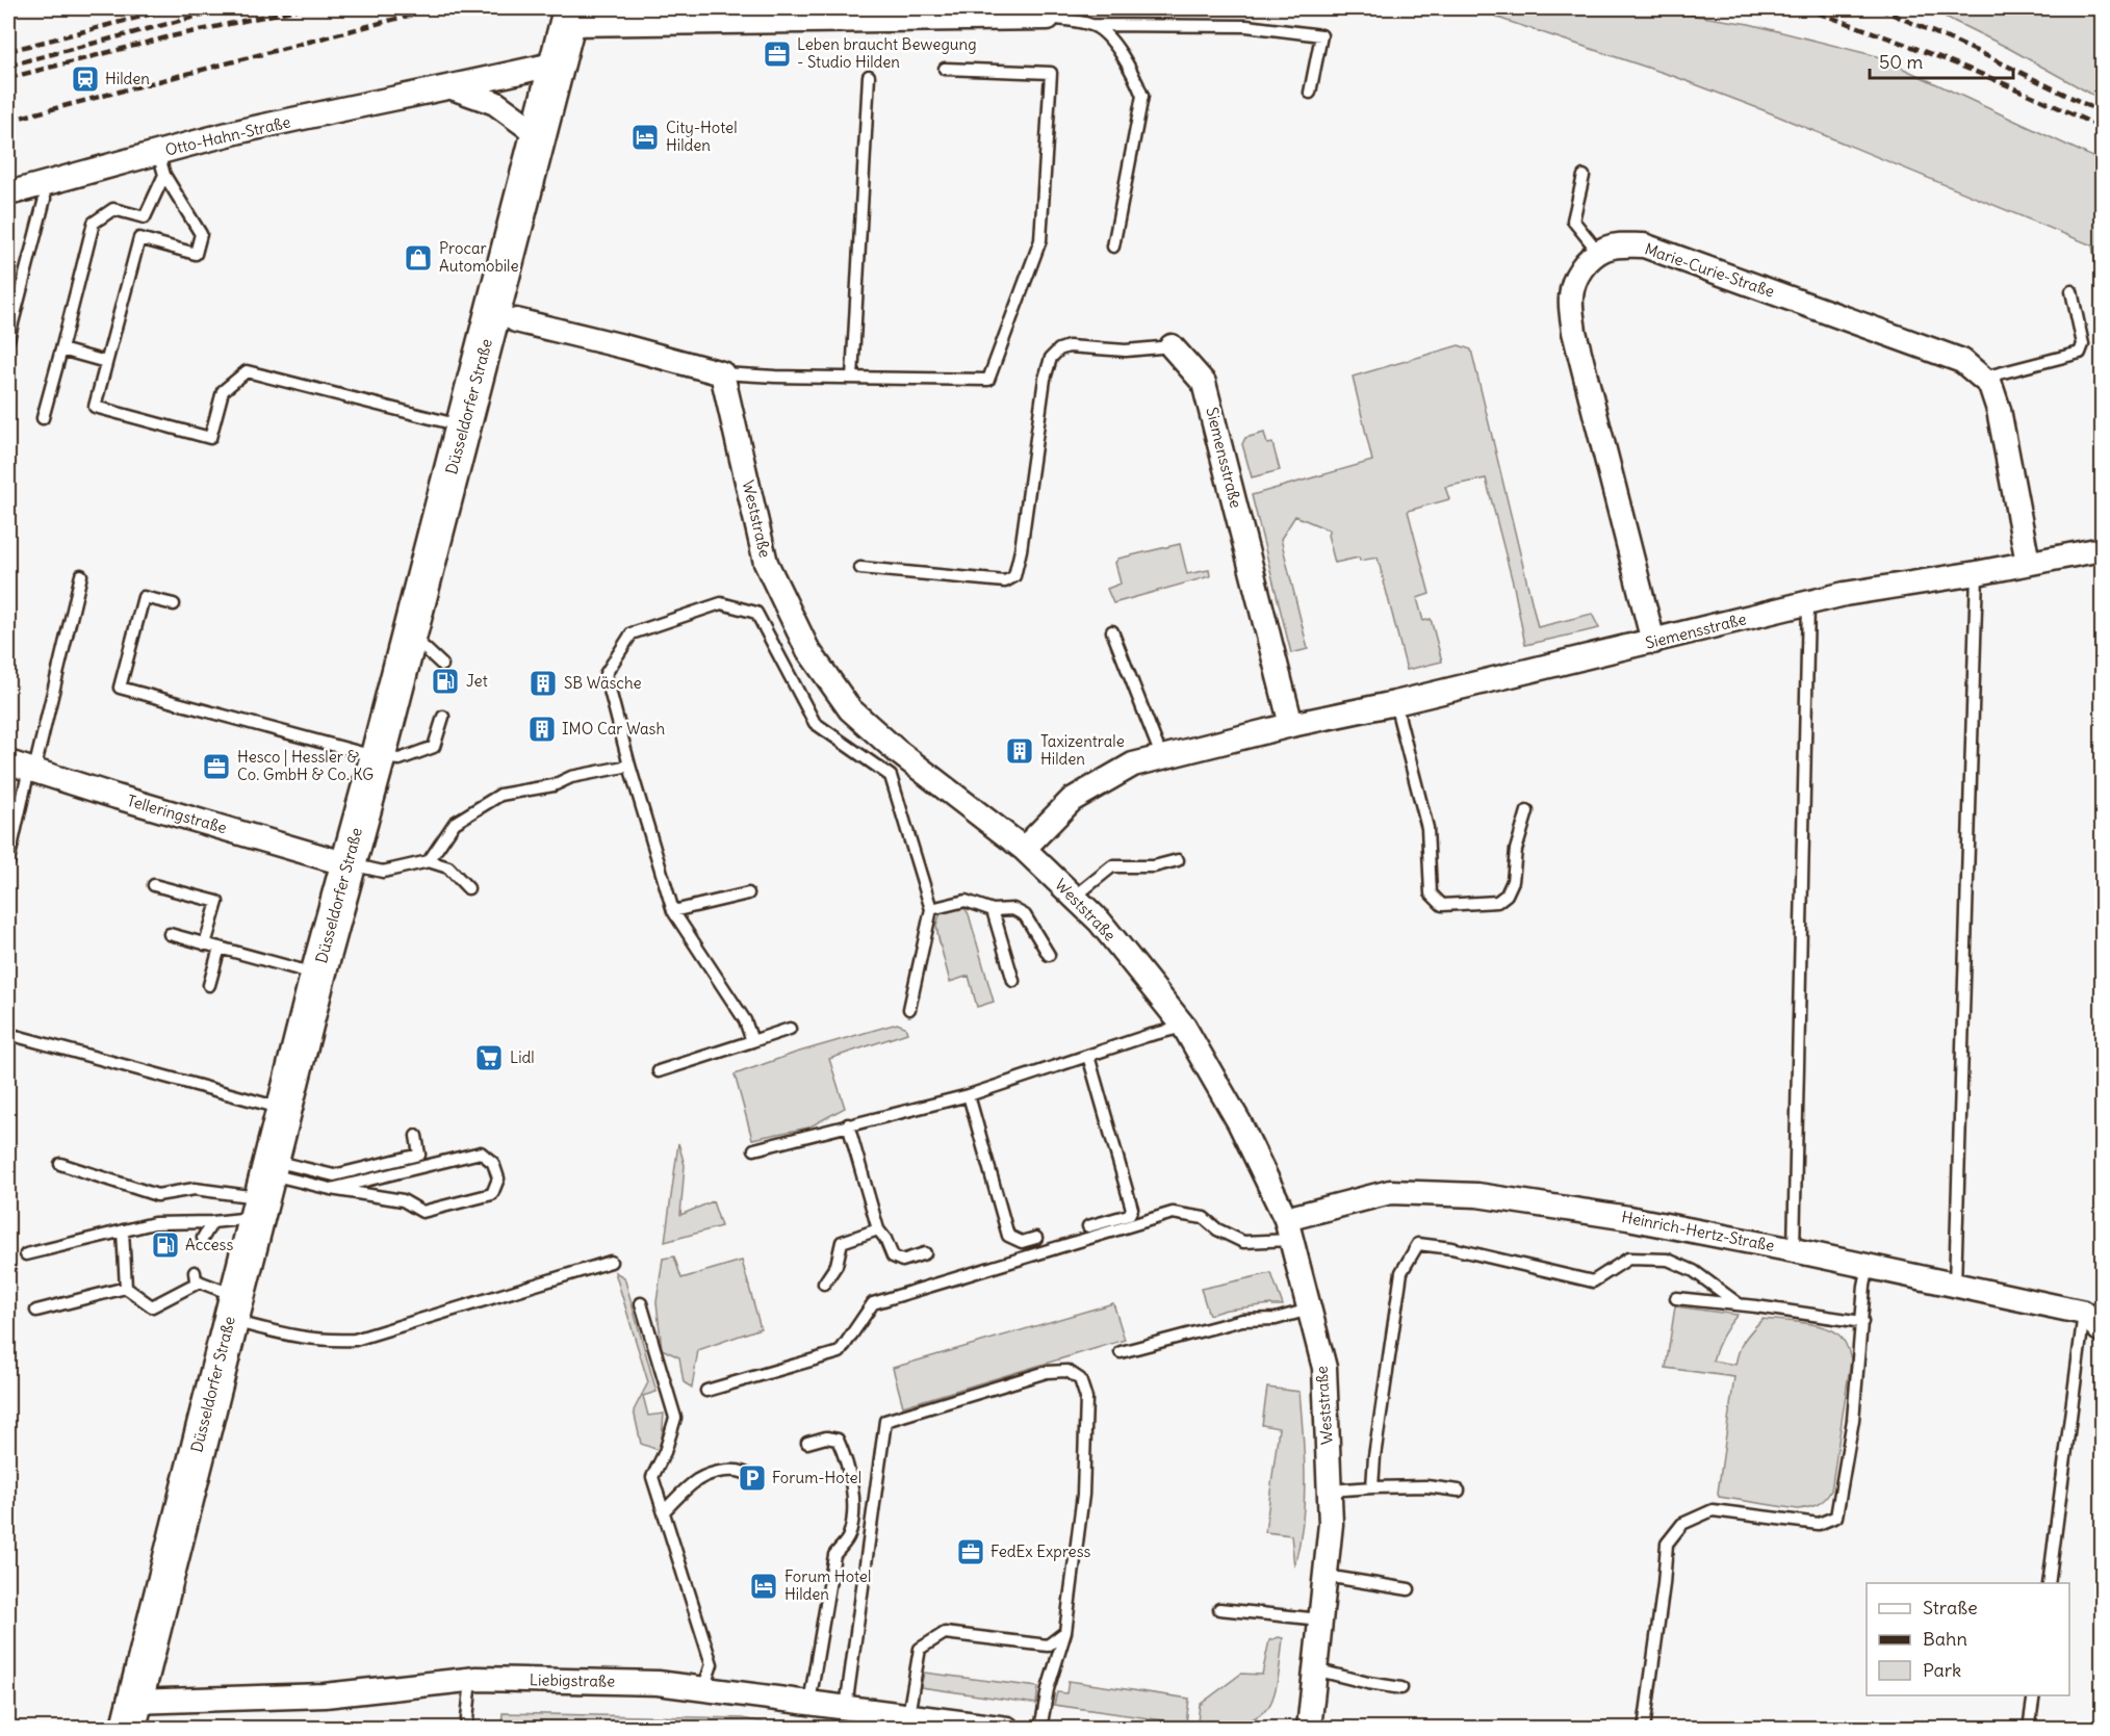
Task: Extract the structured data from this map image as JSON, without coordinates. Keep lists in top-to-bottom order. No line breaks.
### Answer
{"streets":{"main road":["Düsseldorfer Straße"],"street":["Otto-Hahn-Straße","Marie-Curie-Straße","Siemensstraße","Weststraße","Telleringstraße","Heinrich-Hertz-Straße","Liebigstraße"]},"crossings":[["Otto-Hahn-Straße","Düsseldorfer Straße"],["Marie-Curie-Straße","Siemensstraße"],["Düsseldorfer Straße","Telleringstraße"],["Düsseldorfer Straße","Liebigstraße"],["Siemensstraße","Weststraße"],["Weststraße","Heinrich-Hertz-Straße"]],"places":{"office":["Leben braucht Bewegung - Studio Hilden","Hesco | Hessler & Co. GmbH & Co. KG","FedEx Express"],"station":["Hilden"],"hotel":["City-Hotel Hilden","Forum Hotel Hilden"],"shop":["Procar Automobile"],"fuel station":["Jet","Access"],"building":["SB Wäsche","IMO Car Wash","Taxizentrale Hilden"],"supermarket":["Lidl"],"parking":["Forum-Hotel"]},"legend":["Straße","Bahn","Park"],"scale_bar":"50 m"}
